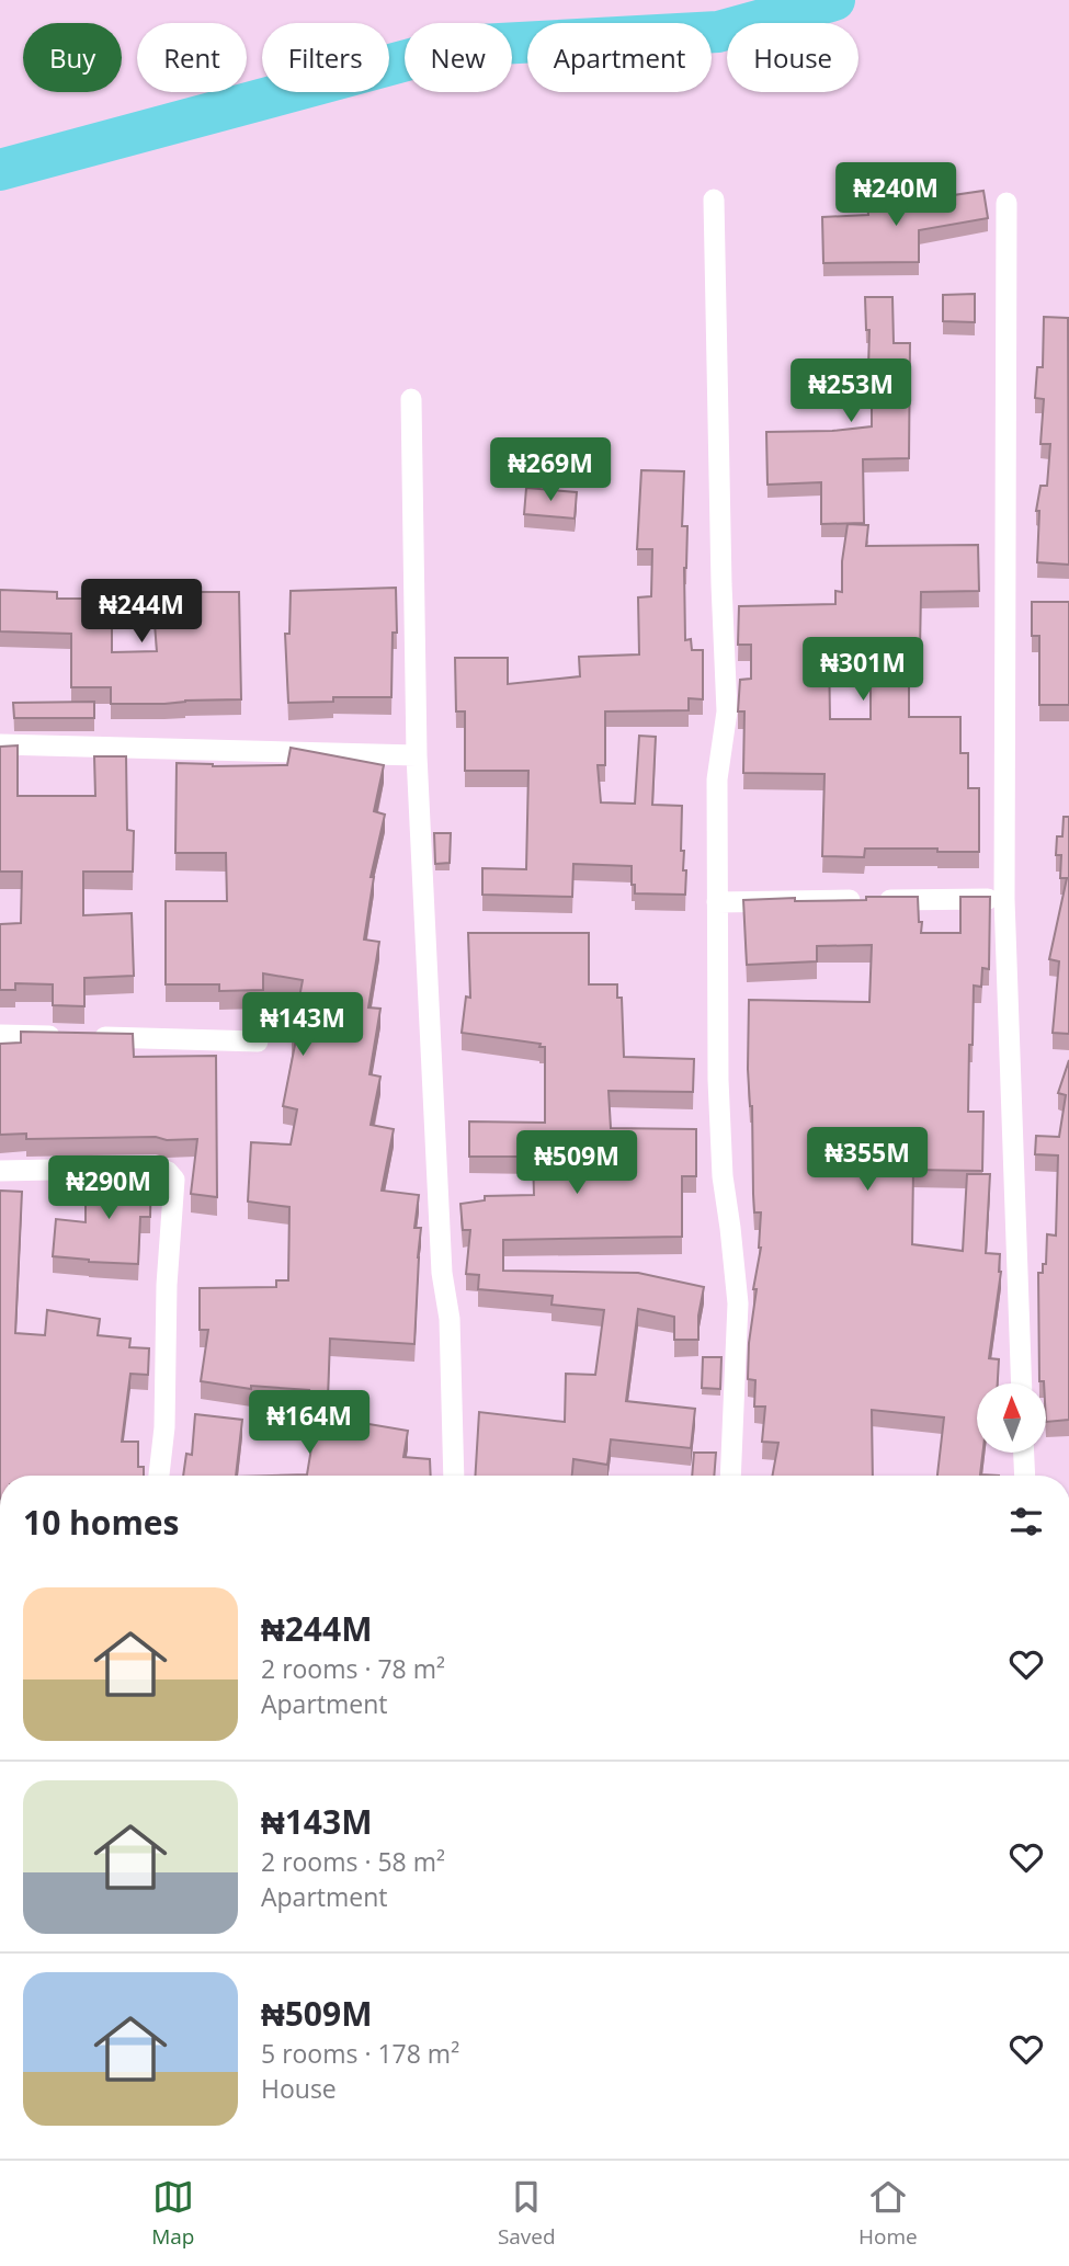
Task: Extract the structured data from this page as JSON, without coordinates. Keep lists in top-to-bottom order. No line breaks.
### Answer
{"north":"top","page":{"chip":["Buy","Rent","Filters","New","Apartment","House"],"price":["₦240M","₦253M","₦269M","₦244M","₦301M","₦143M","₦355M","₦509M","₦290M","₦164M"],"heading":"10 homes","list":[{"name":"₦244M","note":"2 rooms · 78 m² · Apartment"},{"name":"₦143M","note":"2 rooms · 58 m² · Apartment"},{"name":"₦509M","note":"5 rooms · 178 m² · House"}],"tabs":["Map","Saved","Home"]}}
